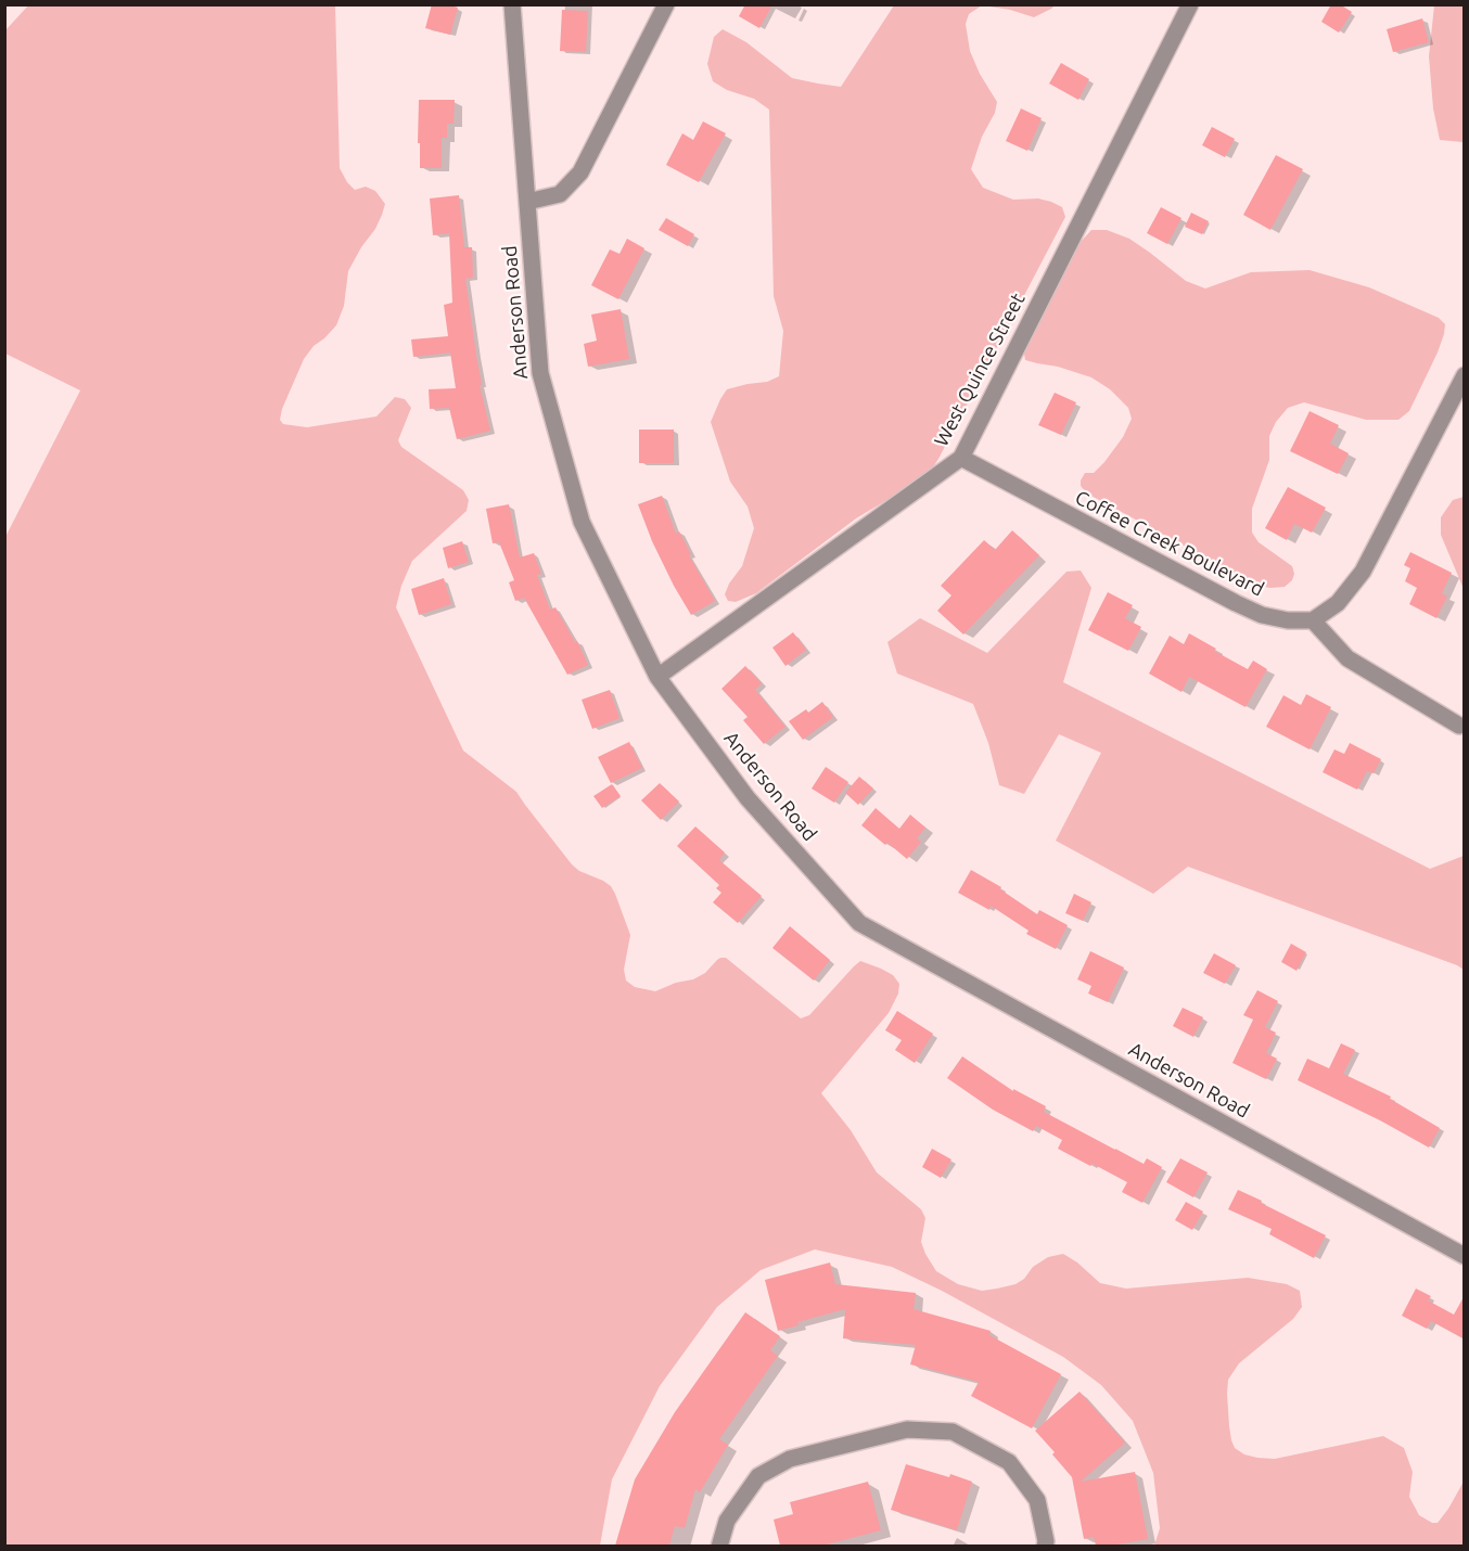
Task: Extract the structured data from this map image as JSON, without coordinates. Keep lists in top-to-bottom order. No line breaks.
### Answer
{"streets":{"street":["Anderson Road","West Quince Street","Coffee Creek Boulevard"]},"crossings":[["Anderson Road","West Quince Street"],["West Quince Street","Coffee Creek Boulevard"]]}
